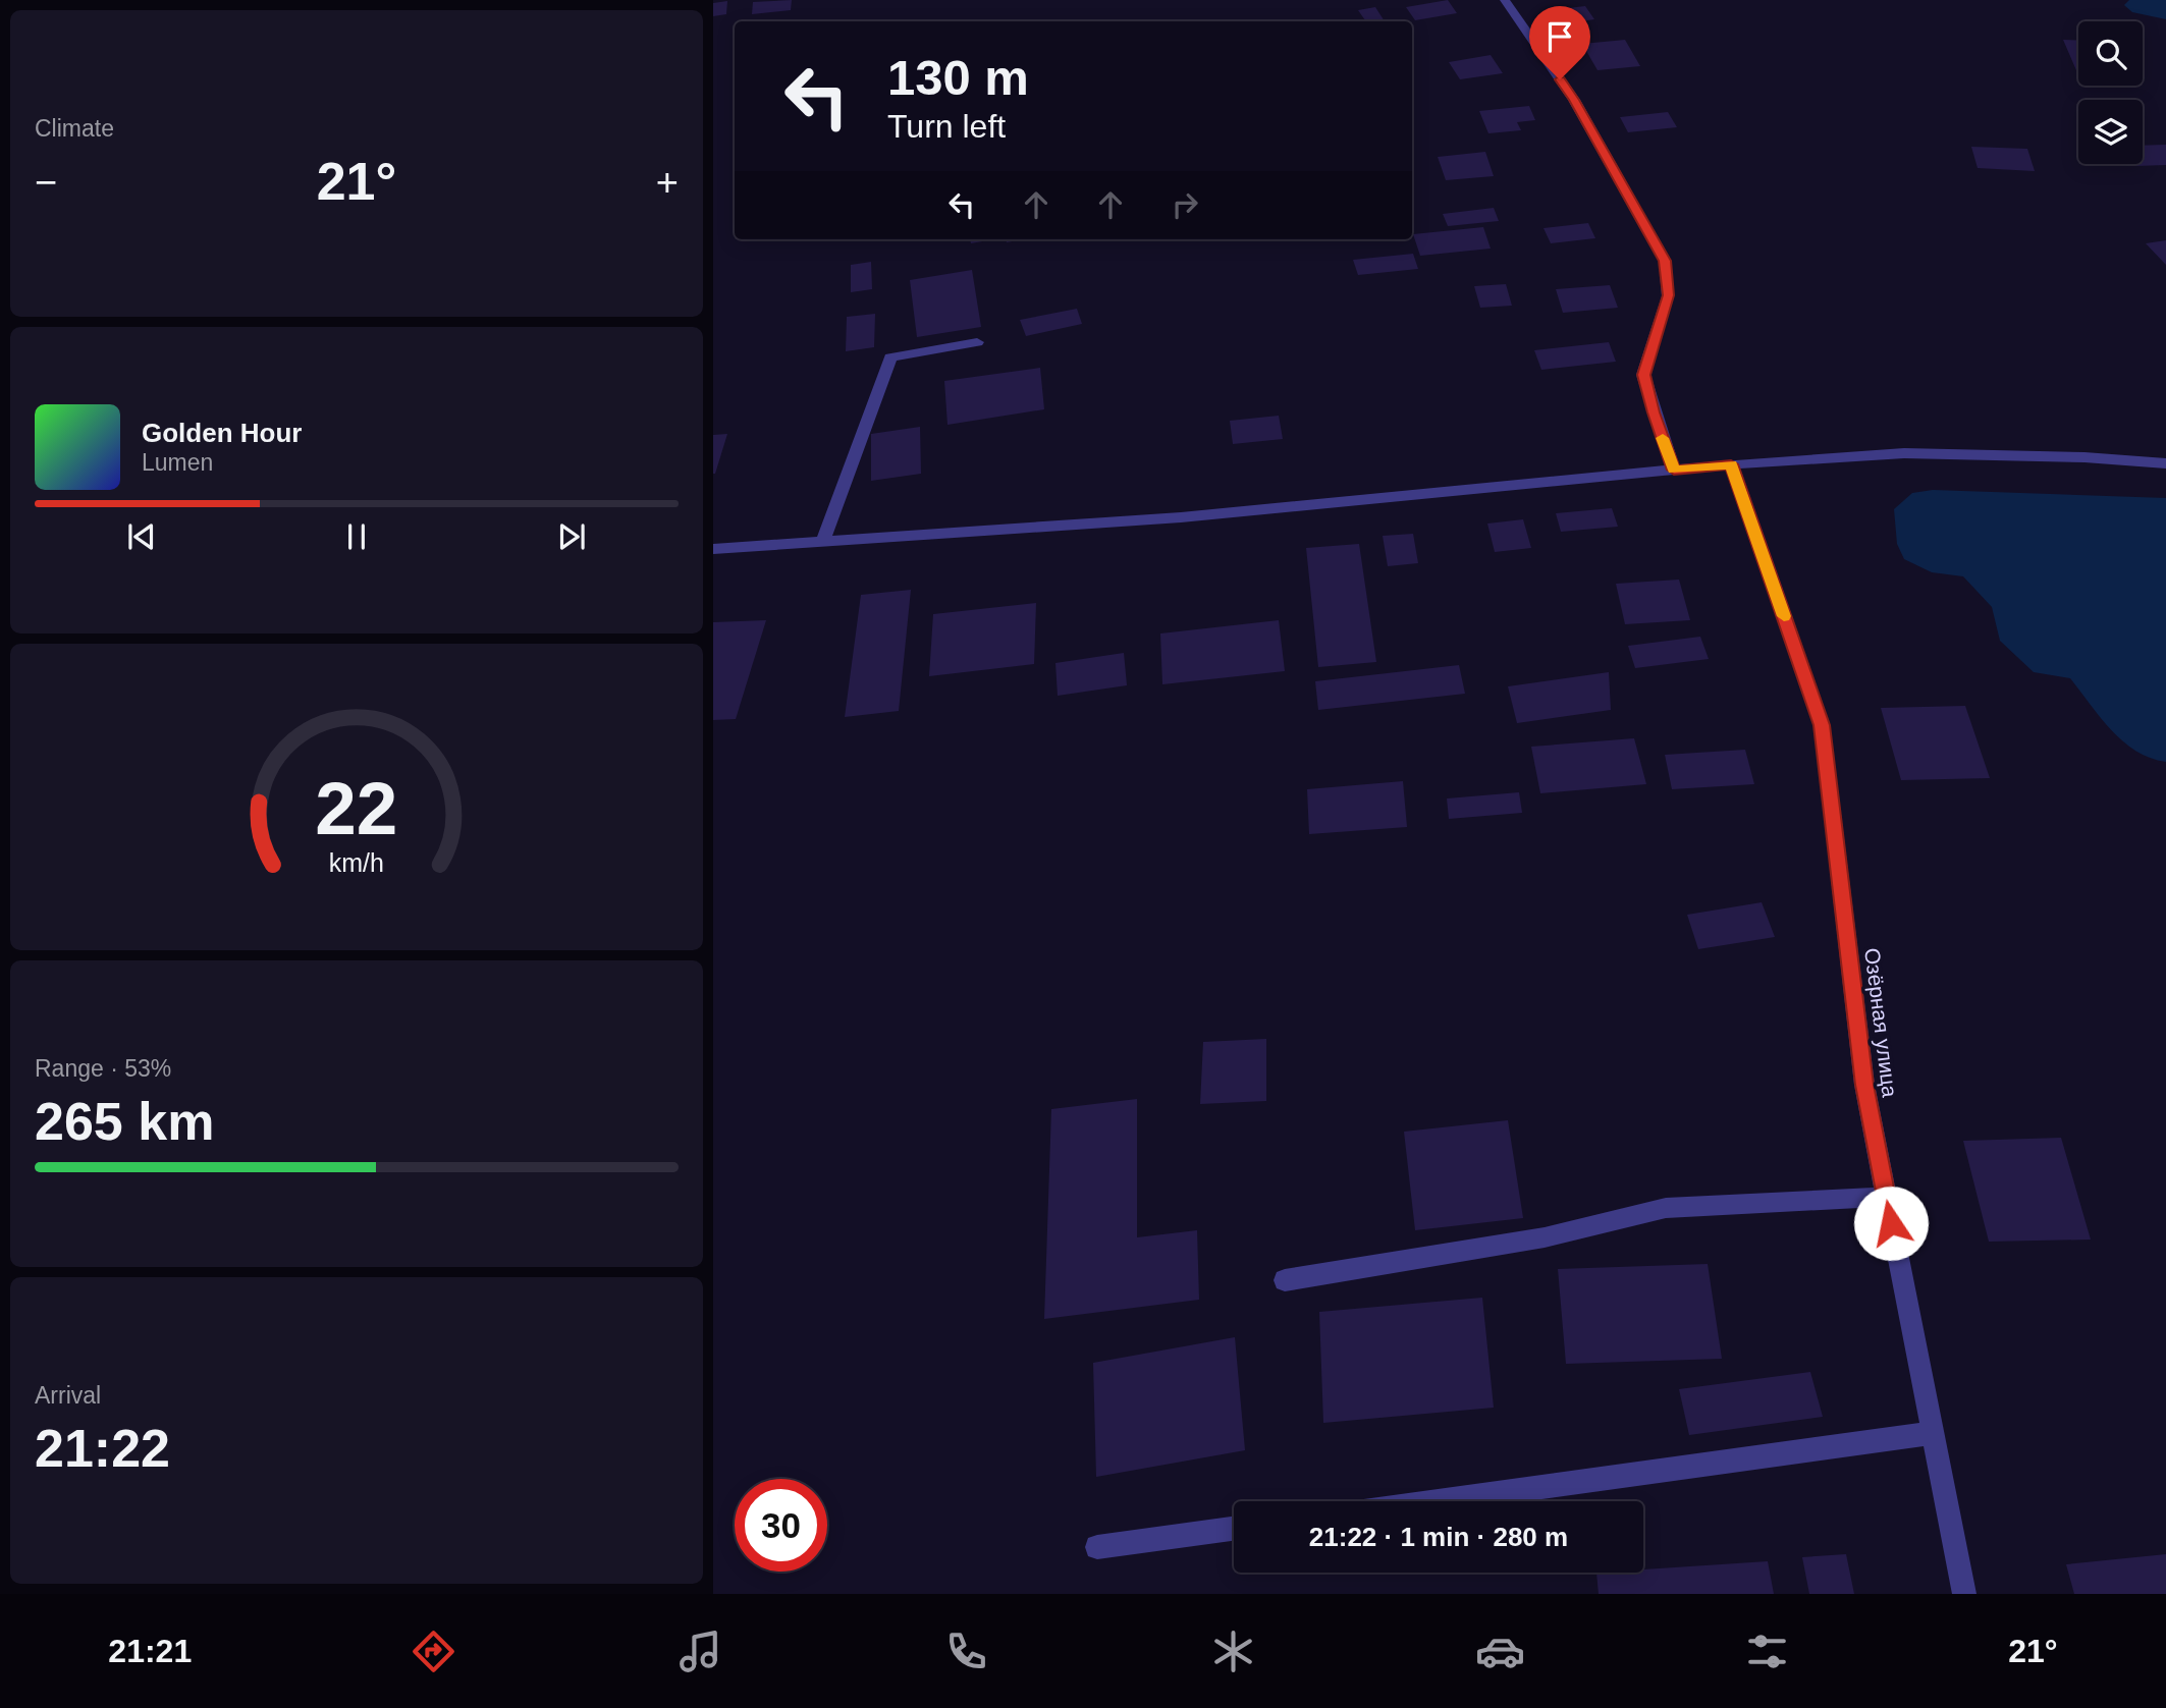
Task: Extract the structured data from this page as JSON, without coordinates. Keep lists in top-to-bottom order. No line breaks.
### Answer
{"streets":{"street":["Озёрная улица"]},"page":{"tile":["Climate",["Range · 53%","265 km"],["Arrival","21:22"]],"turn":["130 m","Turn left"],"heat":["−","21°","+"],"song":["Golden Hour","Lumen"],"limit":"30","trip":"21:22 · 1 min · 280 m","tabs":["21:21","21°"],"gauge":["22","km/h"]}}
